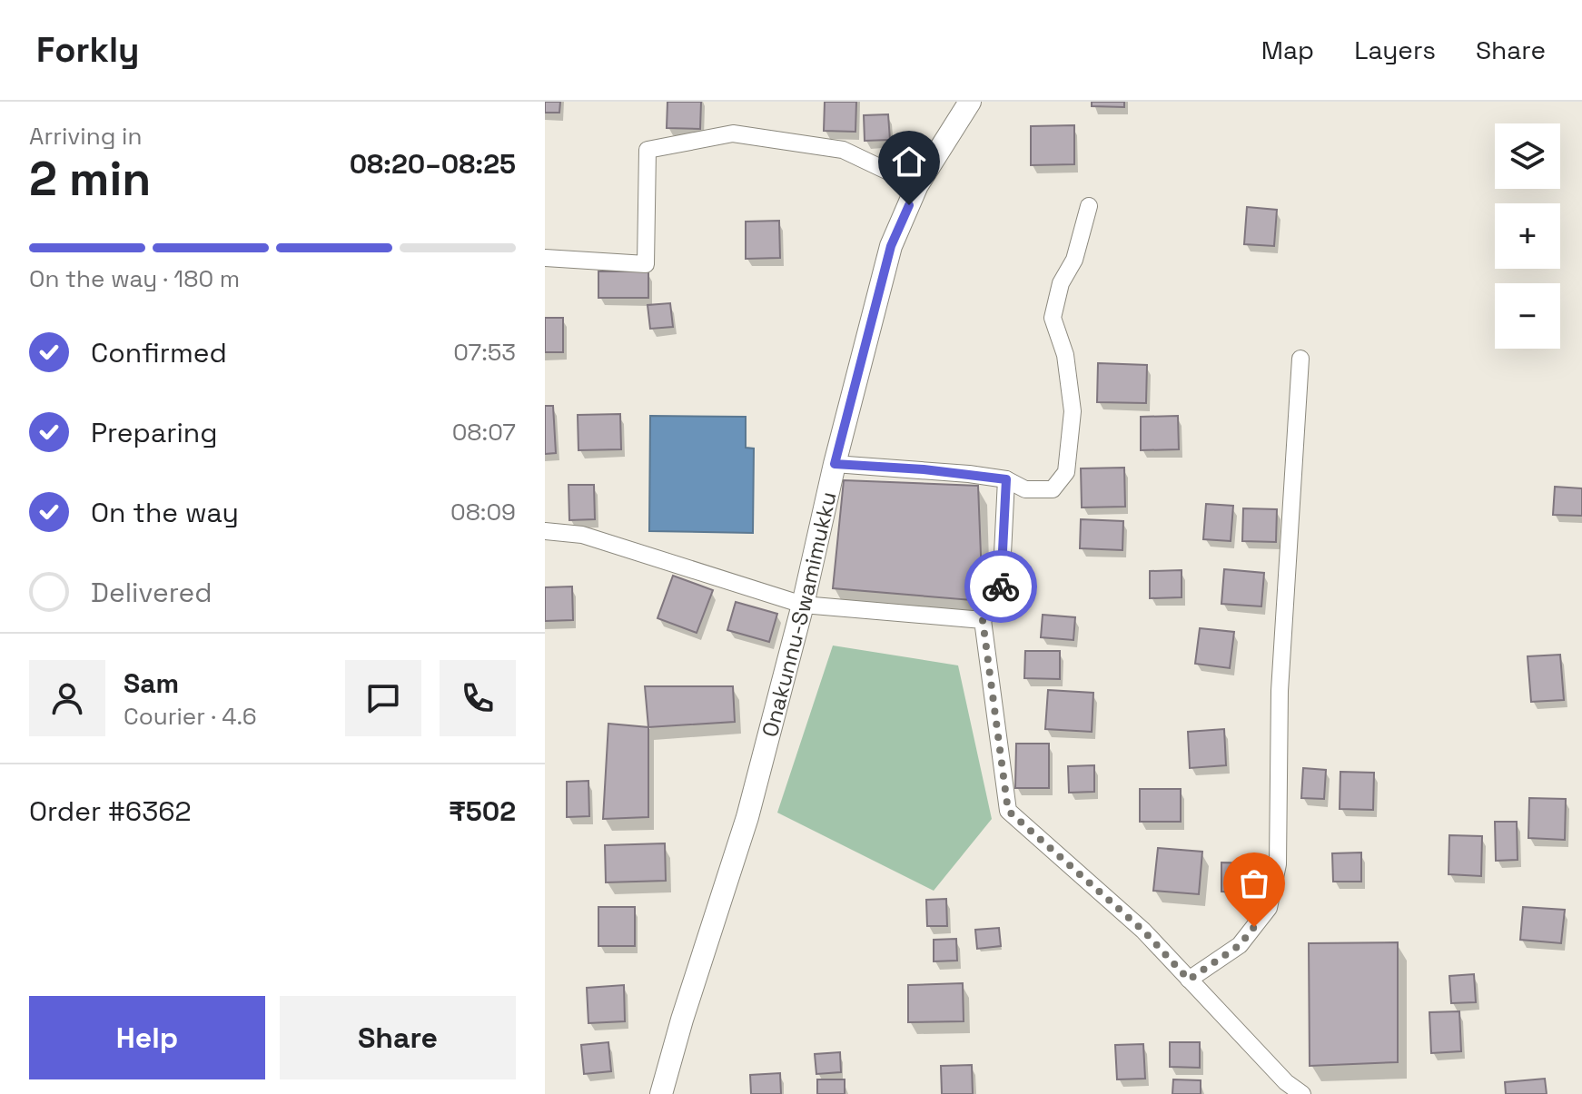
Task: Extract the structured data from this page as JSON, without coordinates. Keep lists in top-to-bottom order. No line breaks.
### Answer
{"streets":{"street":["Onakunnu-Swamimukku"]},"page":{"header":"Forkly","nav":["Map","Layers","Share"],"heading":["2 min","Arriving in","08:20–08:25"],"panel":["Sam","Courier · 4.6","Order #6362","₹502"],"map_buttons":["+","−"],"bar":"On the way · 180 m","list":[["Confirmed","07:53"],["Preparing","08:07"],["On the way","08:09"],"Delivered"],"buttons":["Help","Share"]}}
